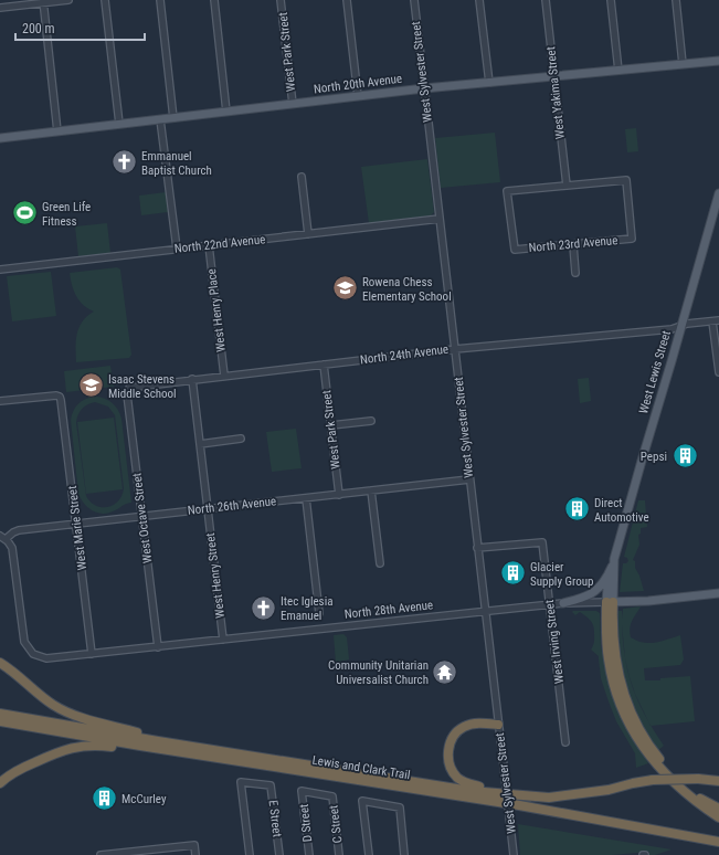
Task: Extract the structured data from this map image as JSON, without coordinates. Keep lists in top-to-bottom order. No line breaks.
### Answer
{"streets":{"highway":["Lewis and Clark Trail"],"main road":["North 20th Avenue","West Lewis Street"],"street":["West Park Street","West Sylvester Street","West Yakima Street","North 22nd Avenue","North 23rd Avenue","West Henry Place","North 24th Avenue","North 26th Avenue","West Octave Street","West Marie Street","West Henry Street","North 28th Avenue","West Irving Street","E Street","D Street","C Street"]},"crossings":[["West Park Street","North 20th Avenue"],["West Park Street","North 24th Avenue"],["West Park Street","North 26th Avenue"],["West Sylvester Street","North 20th Avenue"],["West Sylvester Street","North 22nd Avenue"],["West Sylvester Street","North 24th Avenue"],["West Sylvester Street","North 26th Avenue"],["West Sylvester Street","North 28th Avenue"],["West Sylvester Street","West Irving Street"],["North 20th Avenue","West Yakima Street"],["West Yakima Street","North 23rd Avenue"],["North 22nd Avenue","West Henry Place"],["West Henry Place","North 24th Avenue"],["North 24th Avenue","West Lewis Street"],["North 24th Avenue","West Octave Street"],["North 24th Avenue","West Henry Street"],["West Lewis Street","North 28th Avenue"],["North 26th Avenue","West Octave Street"],["North 26th Avenue","West Marie Street"],["North 26th Avenue","West Henry Street"],["North 26th Avenue","North 28th Avenue"],["West Octave Street","North 28th Avenue"],["West Marie Street","North 28th Avenue"],["West Henry Street","North 28th Avenue"],["North 28th Avenue","West Irving Street"],["D Street","C Street"]],"places":{"church":["Emmanuel Baptist Church","Itec Iglesia Emanuel"],"sports":["Green Life Fitness"],"school or university":["Rowena Chess Elementary School","Isaac Stevens Middle School"],"building":["Pepsi","Direct Automotive","Glacier Supply Group","McCurley"],"temple":["Community Unitarian Universalist Church"]},"scale_bar":"200 m"}
